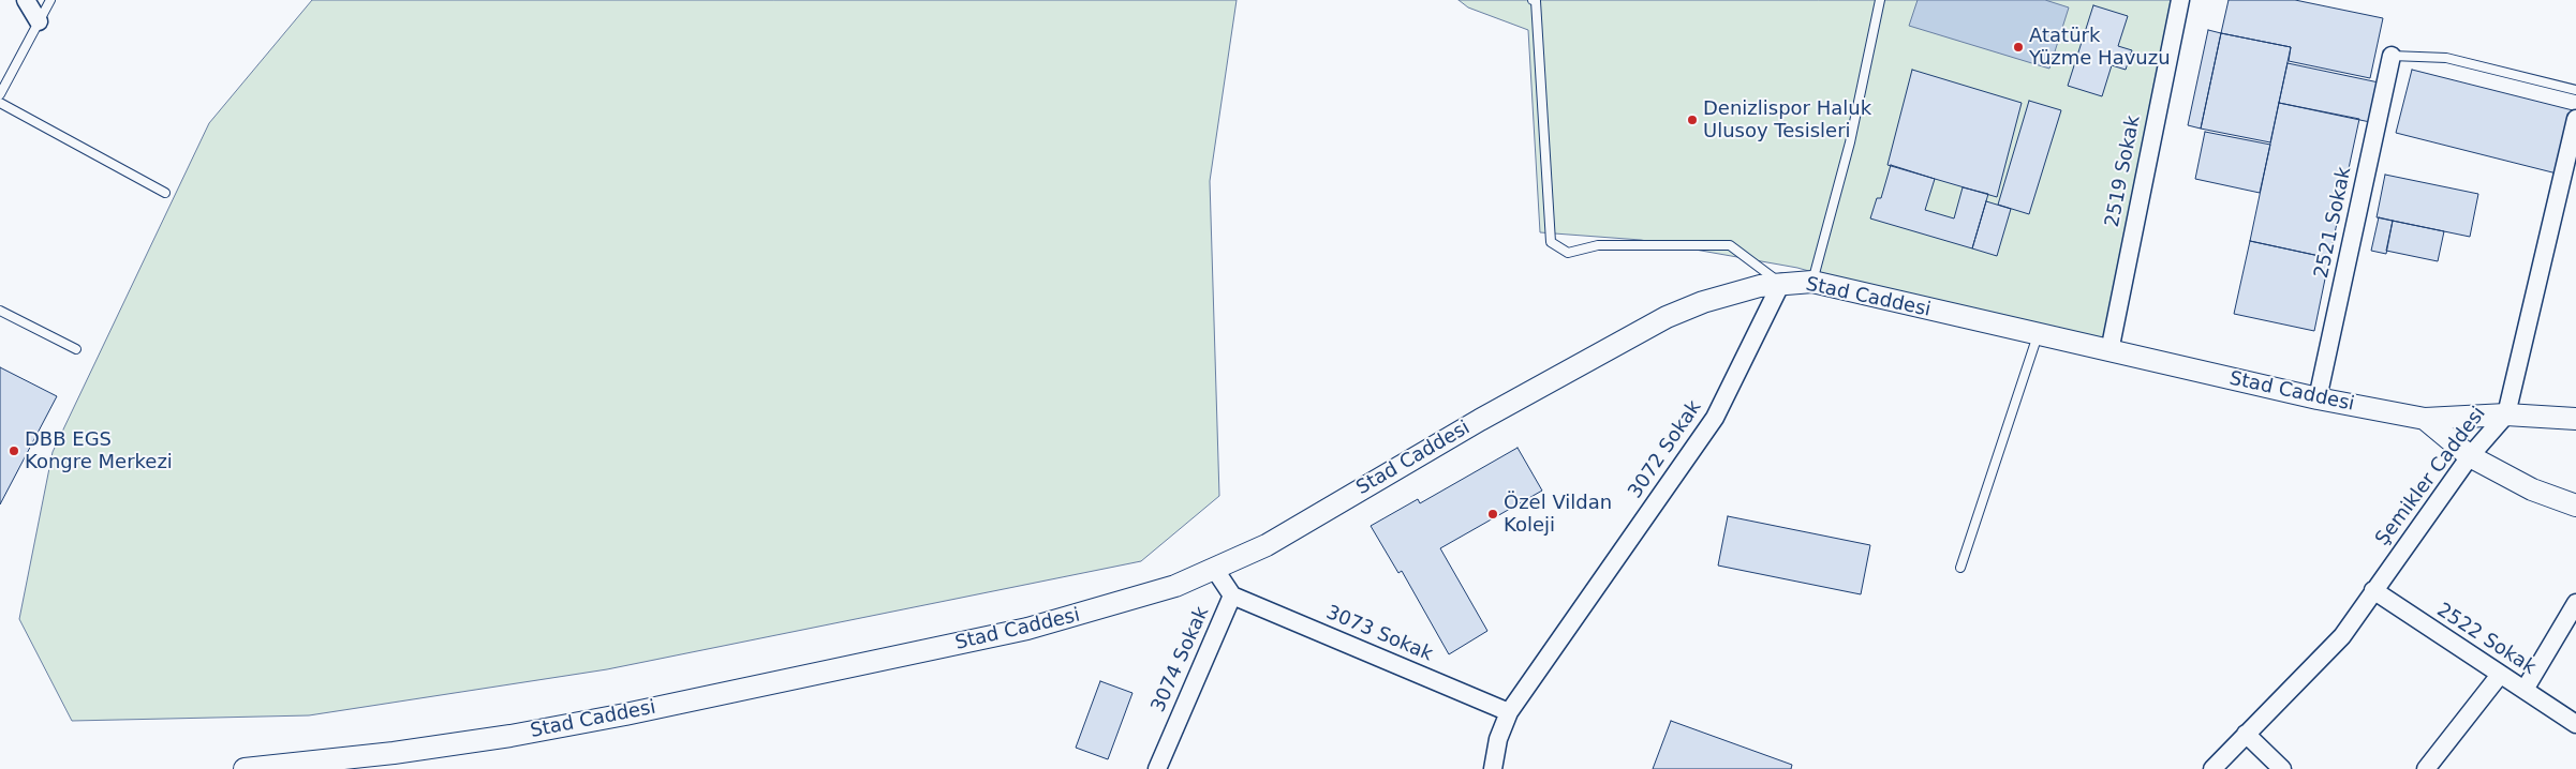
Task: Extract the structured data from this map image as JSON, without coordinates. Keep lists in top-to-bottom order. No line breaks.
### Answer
{"streets":{"street":["2519 Sokak","2521 Sokak","Stad Caddesi","3072 Sokak","Şemikler Caddesi","3073 Sokak","2522 Sokak","3074 Sokak"]},"crossings":[["2519 Sokak","Stad Caddesi"],["2521 Sokak","Stad Caddesi"],["Stad Caddesi","3072 Sokak"],["Stad Caddesi","Şemikler Caddesi"],["Stad Caddesi","3074 Sokak"],["3072 Sokak","3073 Sokak"],["Şemikler Caddesi","2522 Sokak"],["3073 Sokak","3074 Sokak"]],"places":["Atatürk Yüzme Havuzu","Denizlispor Haluk Ulusoy Tesisleri","DBB EGS Kongre Merkezi","Özel Vildan Koleji"]}
